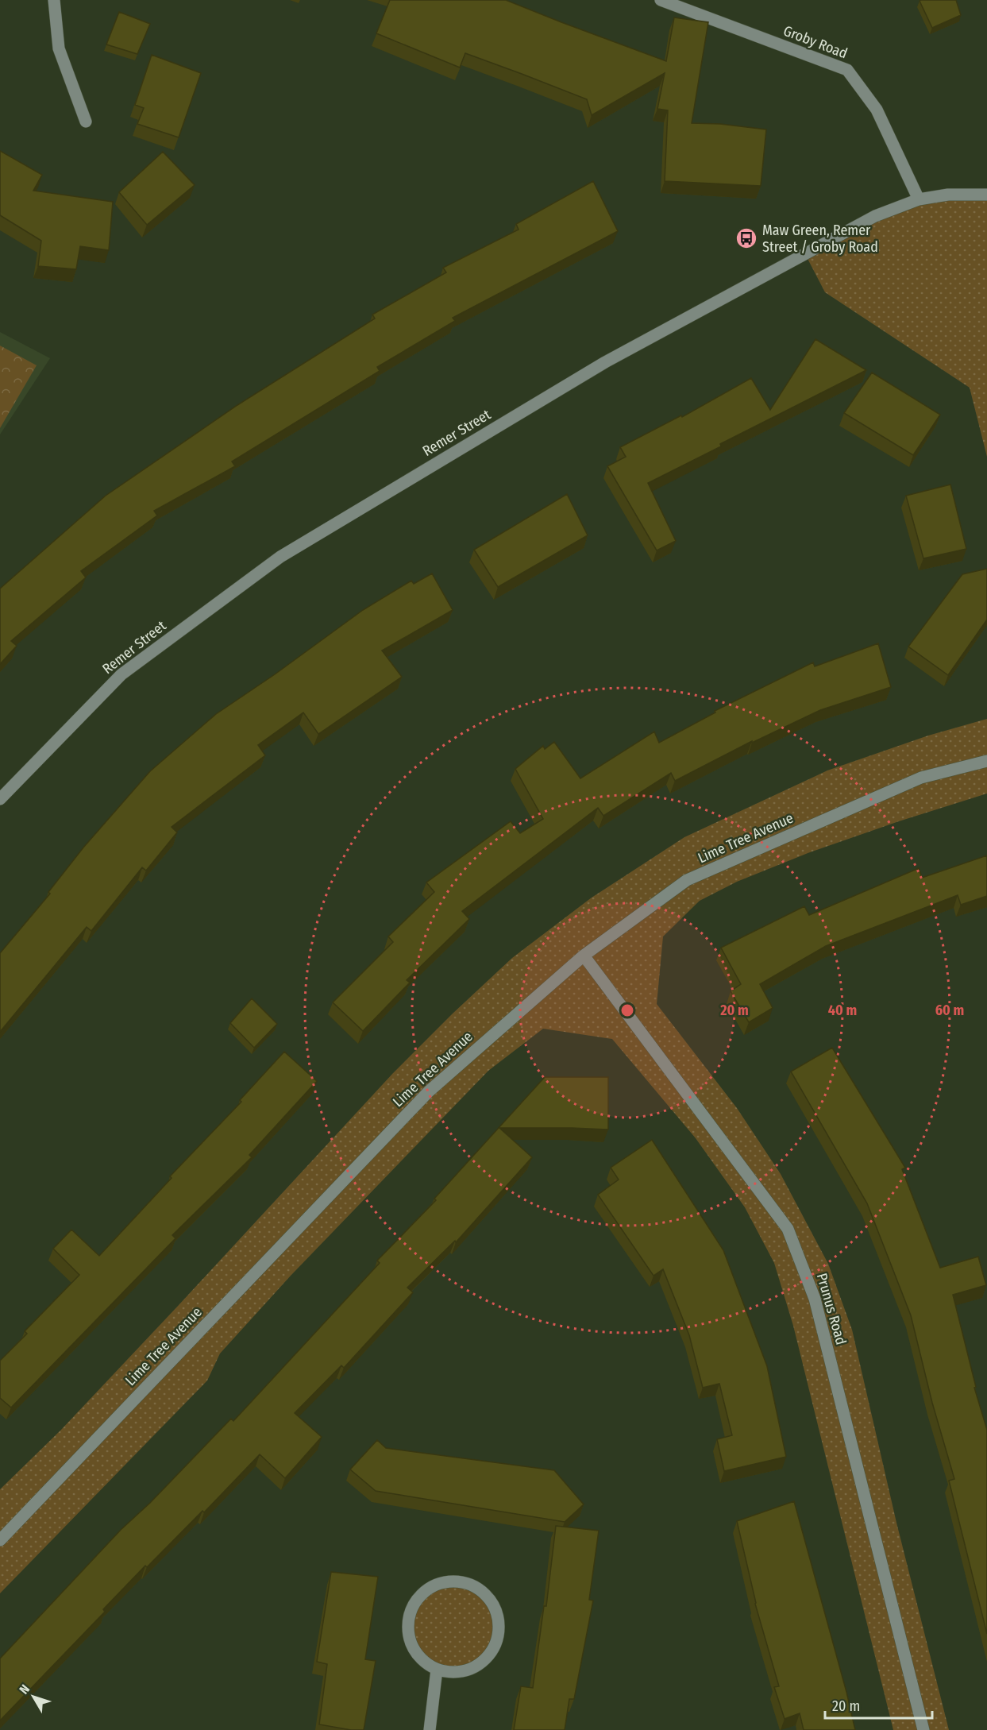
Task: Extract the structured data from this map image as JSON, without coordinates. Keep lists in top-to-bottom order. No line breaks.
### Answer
{"streets":{"street":["Groby Road","Remer Street","Lime Tree Avenue","Prunus Road"]},"crossings":[["Groby Road","Remer Street"],["Lime Tree Avenue","Prunus Road"]],"places":{"bus stop":["Maw Green, Remer Street / Groby Road"]},"scale_bar":"20 m","north":"top left","rings":["20 m","40 m","60 m"]}
